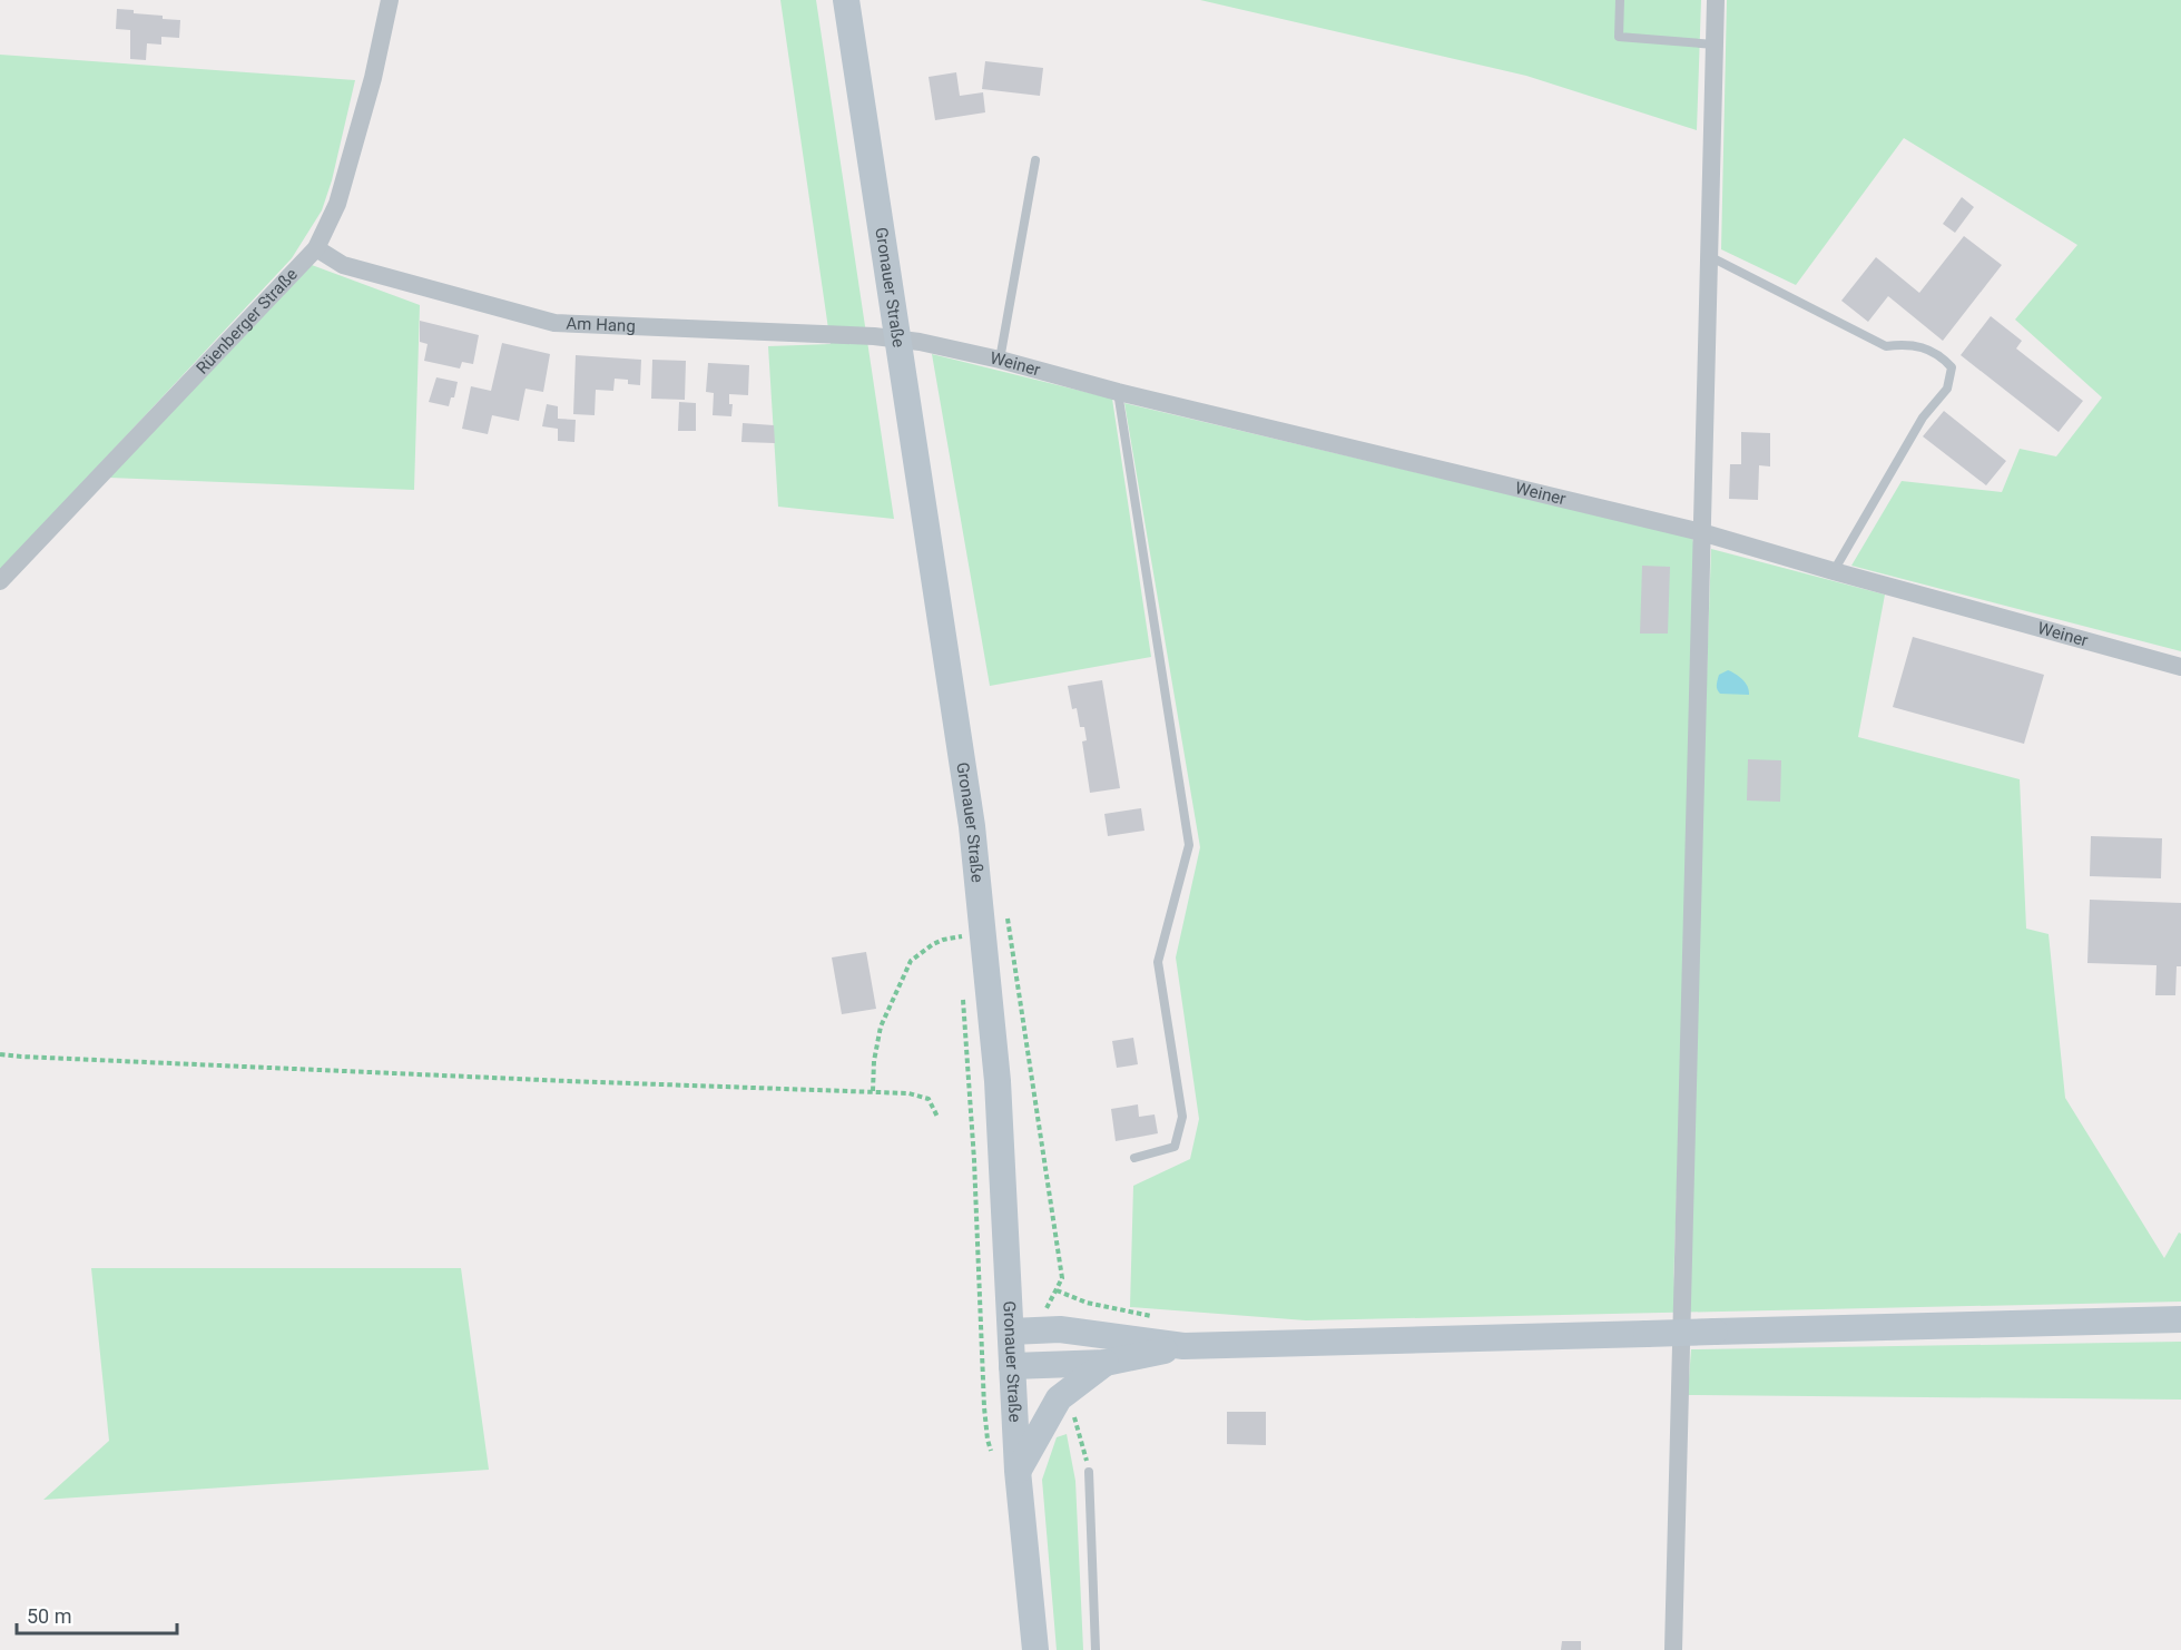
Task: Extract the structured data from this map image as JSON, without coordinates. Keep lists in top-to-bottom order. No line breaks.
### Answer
{"streets":{"main road":["Gronauer Straße"],"street":["Rüenberger Straße","Am Hang","Weiner"]},"crossings":[["Gronauer Straße","Am Hang"],["Gronauer Straße","Weiner"],["Rüenberger Straße","Am Hang"],["Am Hang","Weiner"]],"scale_bar":"50 m"}
